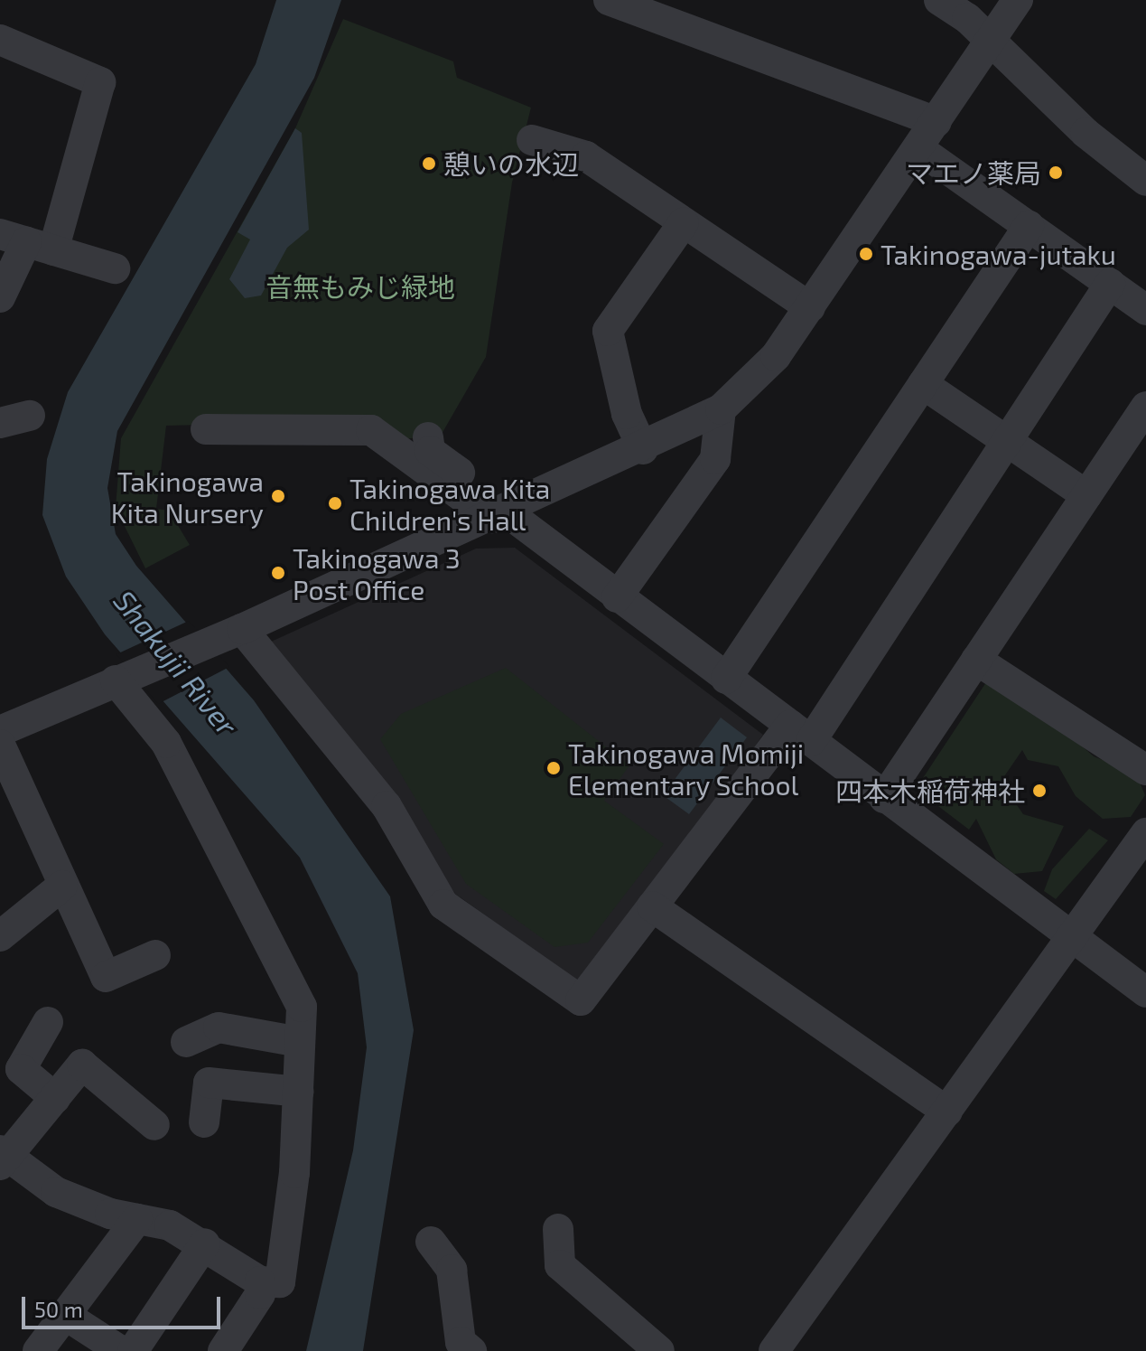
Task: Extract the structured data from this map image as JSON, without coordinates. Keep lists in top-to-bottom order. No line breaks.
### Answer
{"water":["Shakujii River"],"parks":["音無もみじ緑地"],"places":["憩いの水辺","マエノ薬局","Takinogawa-jutaku","Takinogawa Kita Nursery","Takinogawa Kita Children's Hall","Takinogawa 3 Post Office","Takinogawa Momiji Elementary School","四本木稲荷神社"],"scale_bar":"50 m"}
